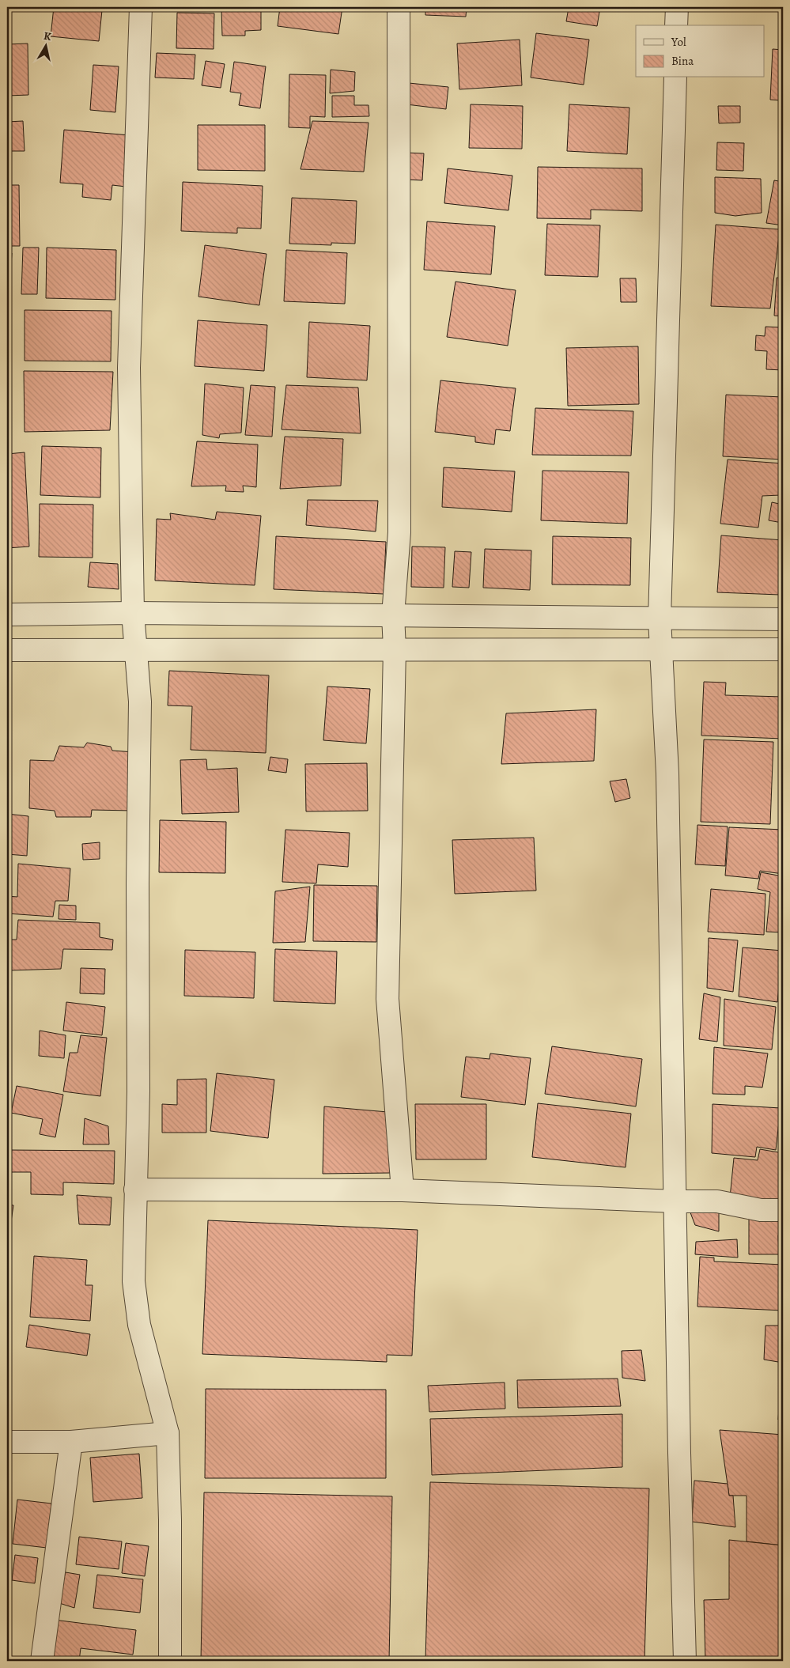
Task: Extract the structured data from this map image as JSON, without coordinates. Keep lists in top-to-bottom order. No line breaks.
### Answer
{"legend":["Yol","Bina"],"north":"top"}
